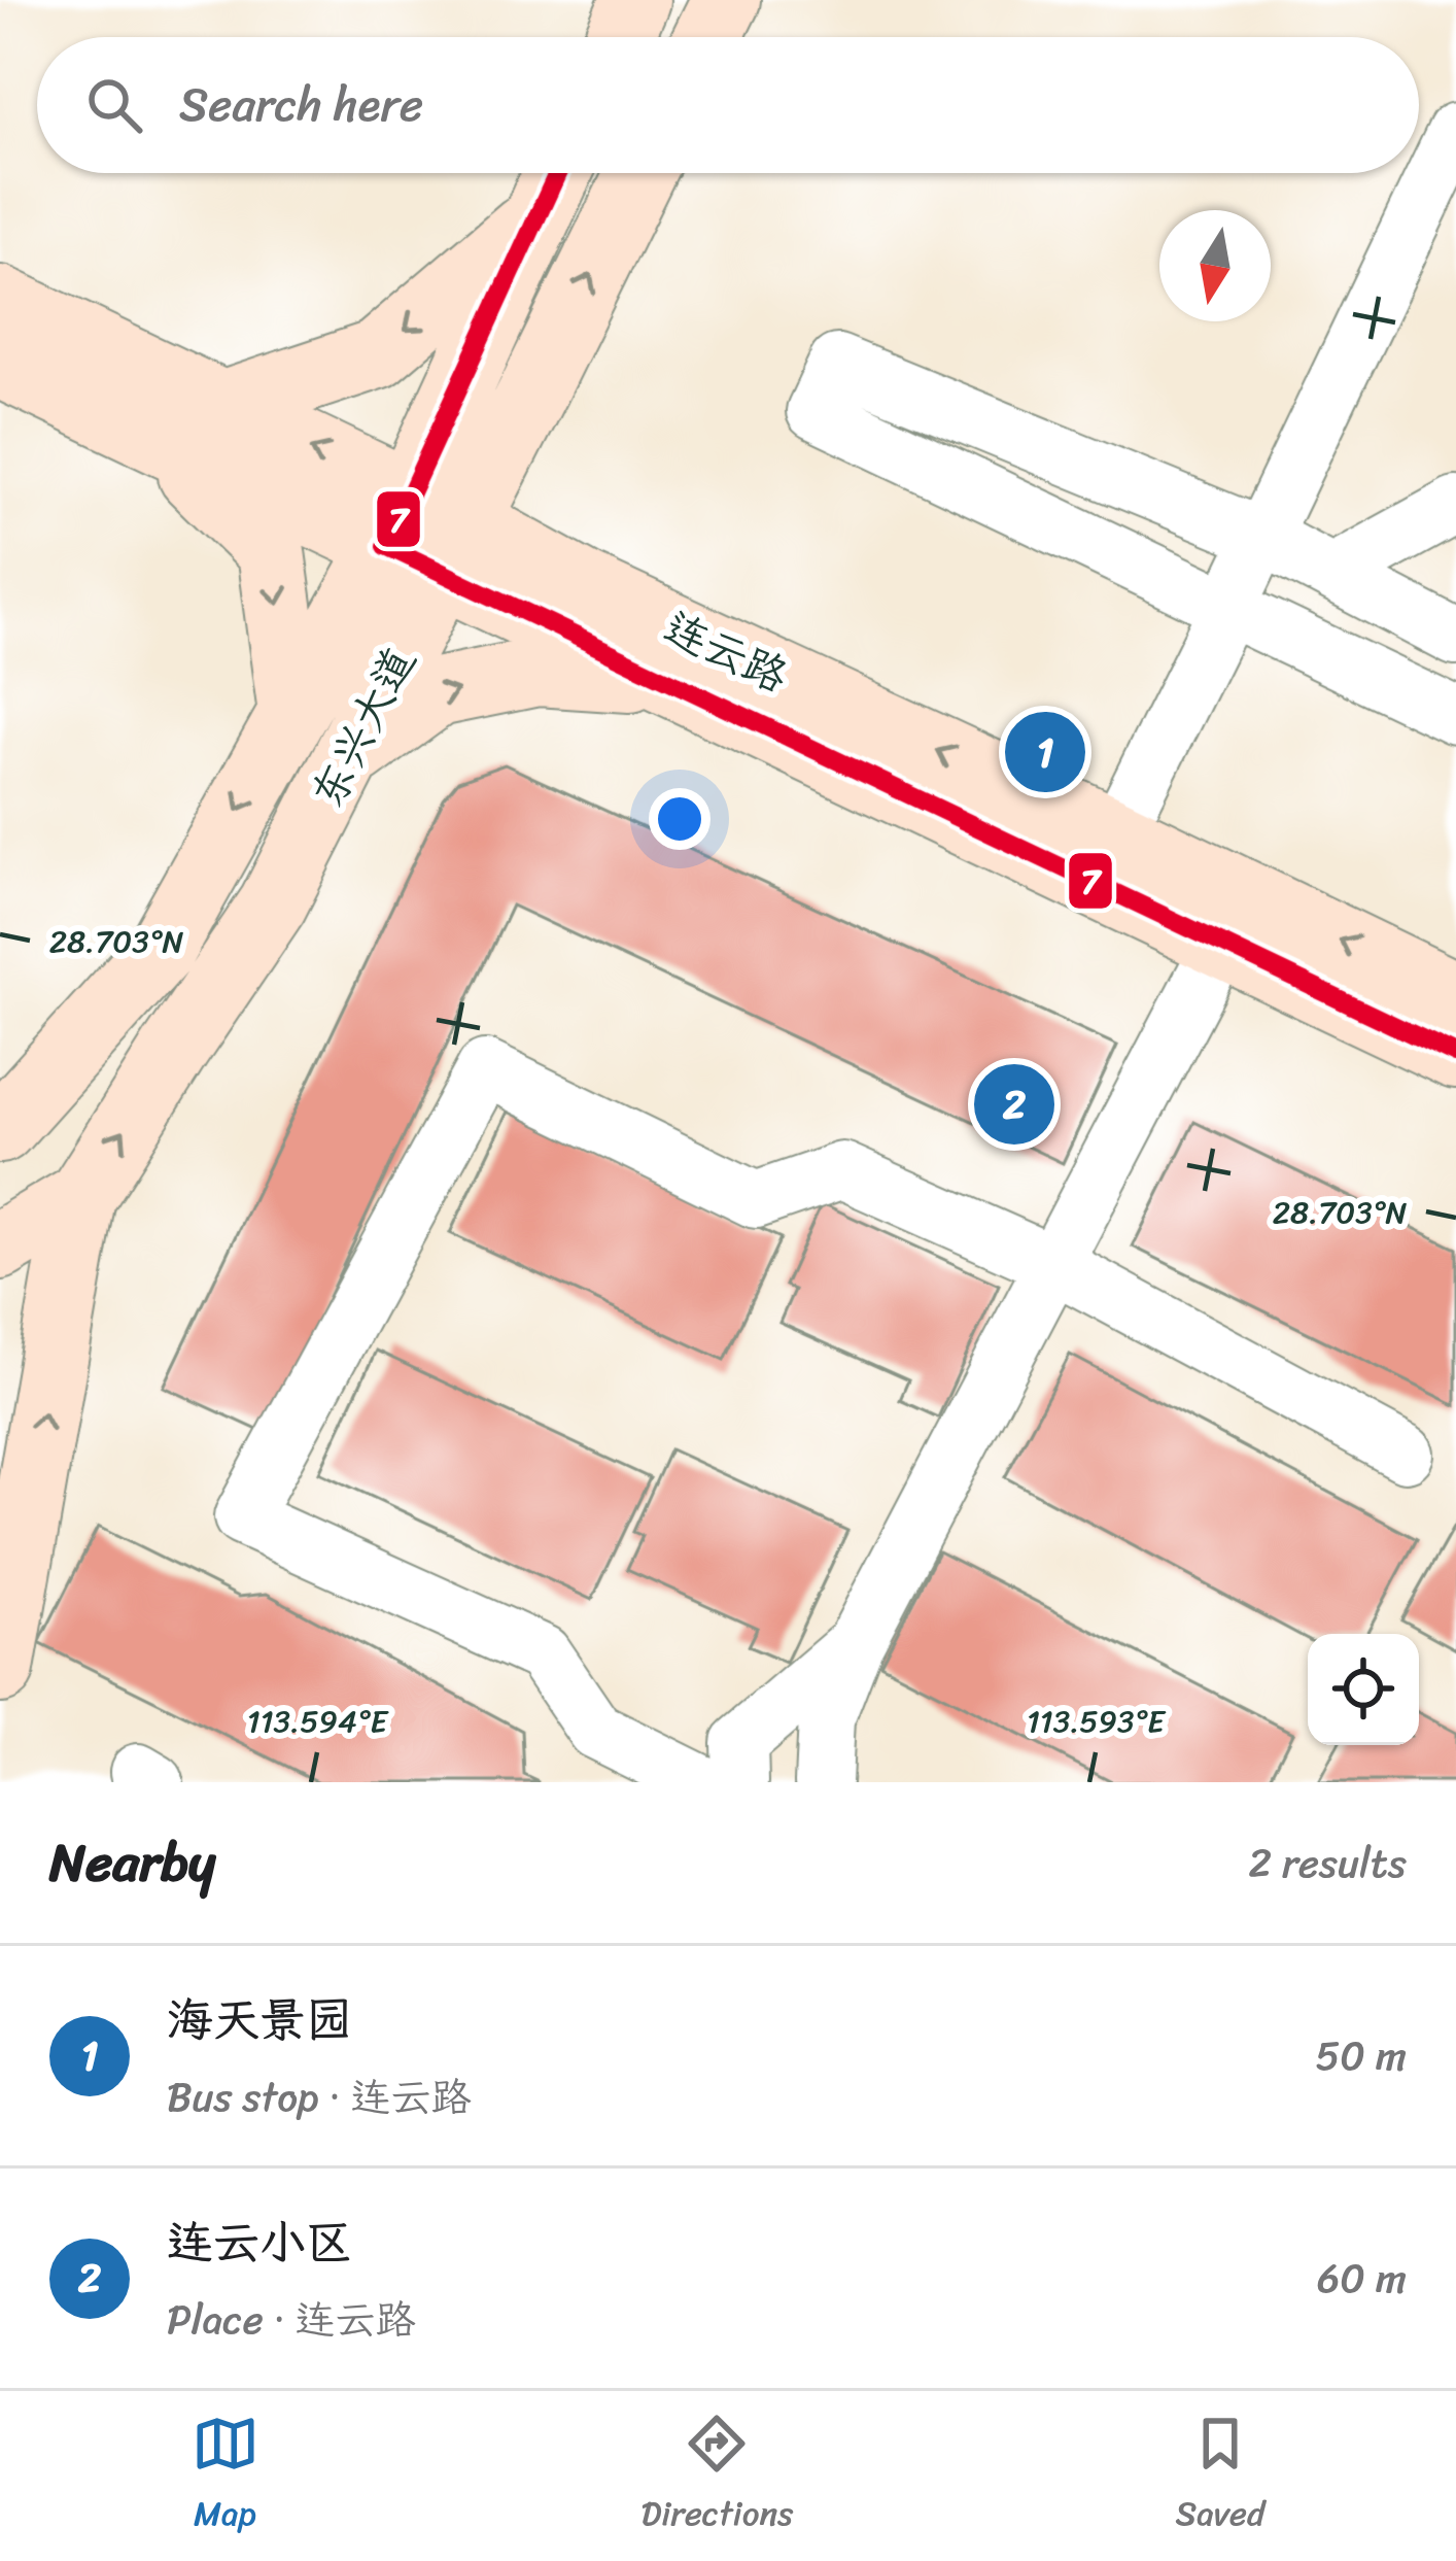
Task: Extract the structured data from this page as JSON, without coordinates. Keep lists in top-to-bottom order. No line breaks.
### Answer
{"streets":{"street":["连云路","东兴大道"]},"crossings":[["连云路","东兴大道"]],"lines":["transit line 7"],"north":"bottom","page":{"search":"Search here","pins":["1","2"],"heading":["Nearby","2 results"],"list":[{"mark":"1","name":"海天景园","note":"Bus stop · 连云路","value":"50 m"},{"mark":"2","name":"连云小区","note":"Place · 连云路","value":"60 m"}],"nav":["Map","Directions","Saved"]},"coordinates":["28.703°N","113.594°E","113.593°E"]}
